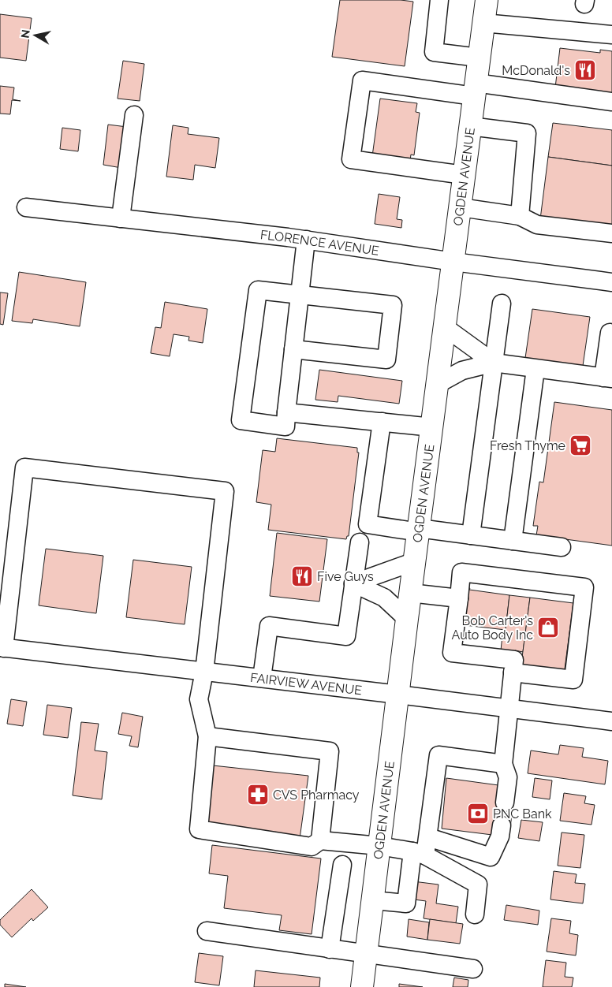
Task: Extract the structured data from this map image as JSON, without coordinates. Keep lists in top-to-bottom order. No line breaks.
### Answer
{"streets":{"main road":["OGDEN AVENUE"],"street":["FLORENCE AVENUE","FAIRVIEW AVENUE"]},"crossings":[["OGDEN AVENUE","FLORENCE AVENUE"],["OGDEN AVENUE","FAIRVIEW AVENUE"]],"places":{"restaurant":["McDonald's","Five Guys"],"supermarket":["Fresh Thyme"],"shop":["Bob Carter's Auto Body Inc"],"pharmacy":["CVS Pharmacy"],"bank":["PNC Bank"]},"north":"left"}
